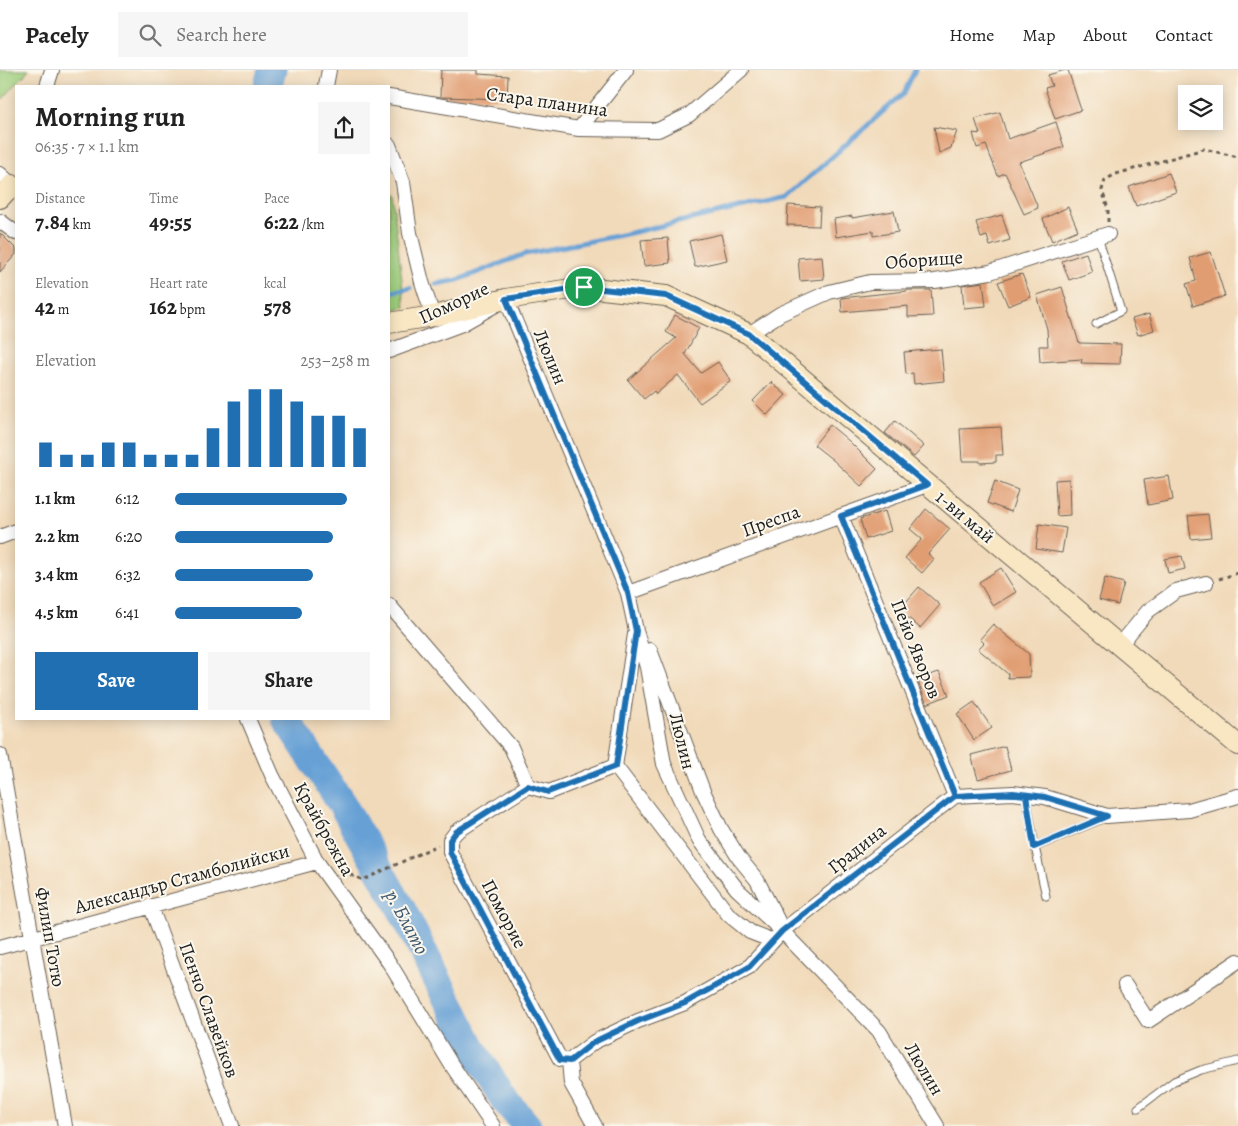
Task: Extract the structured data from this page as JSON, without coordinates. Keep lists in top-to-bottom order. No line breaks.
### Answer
{"streets":{"street":["Стара планина","Оборище","Поморие","Люлин","1-ви май","Преспа","Пейо Яворов","Крайбрежна","Градина","Александър Стамболийски","Филип Тотю","Пенчо Славейков"]},"crossings":[["Оборище","1-ви май"],["Поморие","Люлин"],["Поморие","1-ви май"],["Люлин","1-ви май"],["Люлин","Преспа"],["Люлин","Градина"],["1-ви май","Преспа"],["Преспа","Пейо Яворов"],["Пейо Яворов","Градина"],["Крайбрежна","Александър Стамболийски"],["Александър Стамболийски","Филип Тотю"],["Александър Стамболийски","Пенчо Славейков"]],"water":["р. Блато"],"page":{"header":"Pacely","search":"Search here","nav":["Home","Map","About","Contact"],"heading":["Morning run","06:35 · 7 × 1.1 km"],"stats":[["Distance","7.84 km"],["Time","49:55"],["Pace","6:22 /km"],["Elevation","42 m"],["Heart rate","162 bpm"],["kcal","578"]],"chart":["Elevation","253–258 m"],"list":[{"name":"1.1 km","note":"6:12"},{"name":"2.2 km","note":"6:20"},{"name":"3.4 km","note":"6:32"},{"name":"4.5 km","note":"6:41"}],"buttons":["Save","Share"]}}
